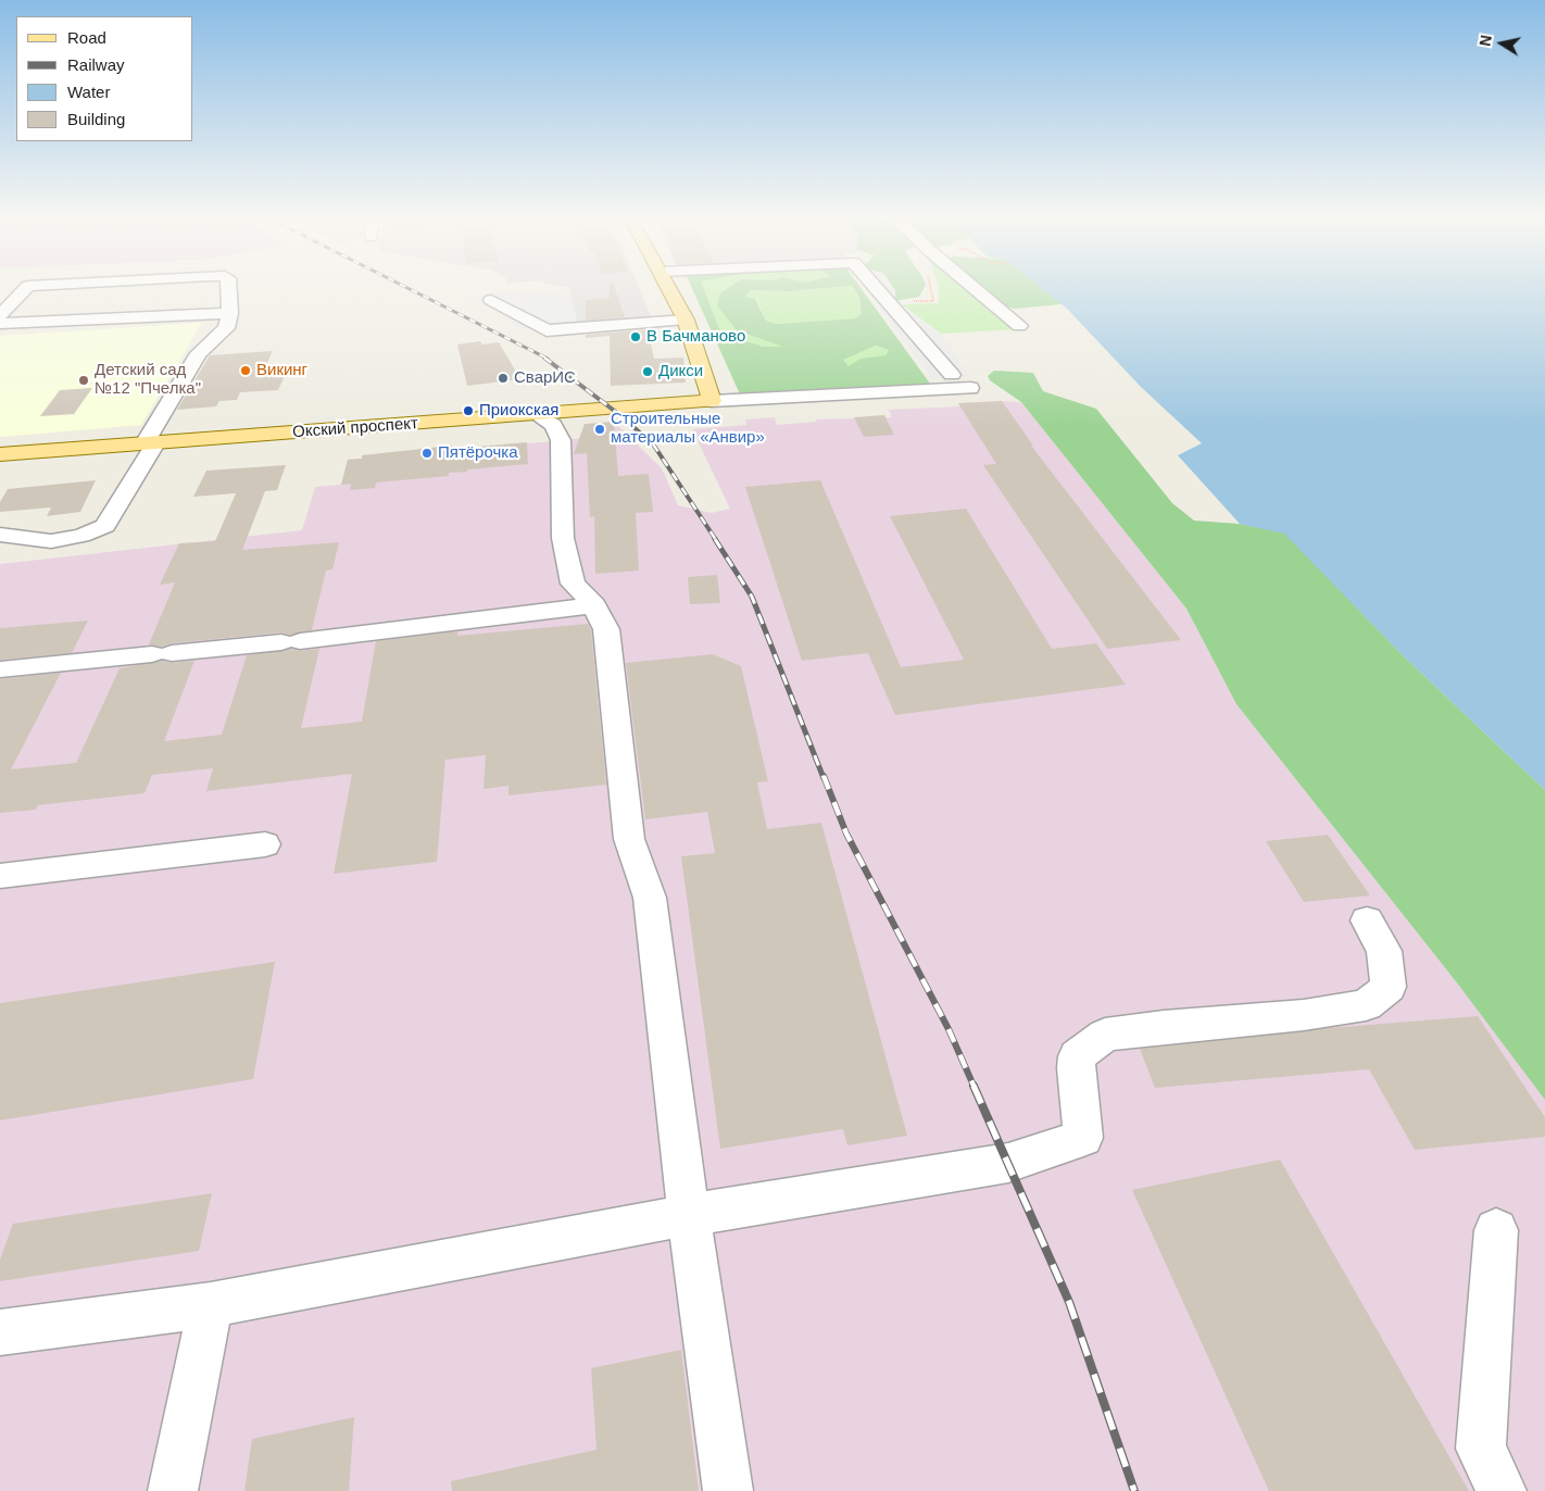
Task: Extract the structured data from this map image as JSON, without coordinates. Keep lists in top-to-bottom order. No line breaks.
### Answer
{"streets":{"main road":["Окский проспект"]},"places":["В Бачманово","Викинг","Дикси","СварИС","Детский сад №12 \"Пчелка\"","Приокская","Строительные материалы «Анвир»","Пятёрочка"],"legend":["Road","Railway","Water","Building"],"north":"left"}
